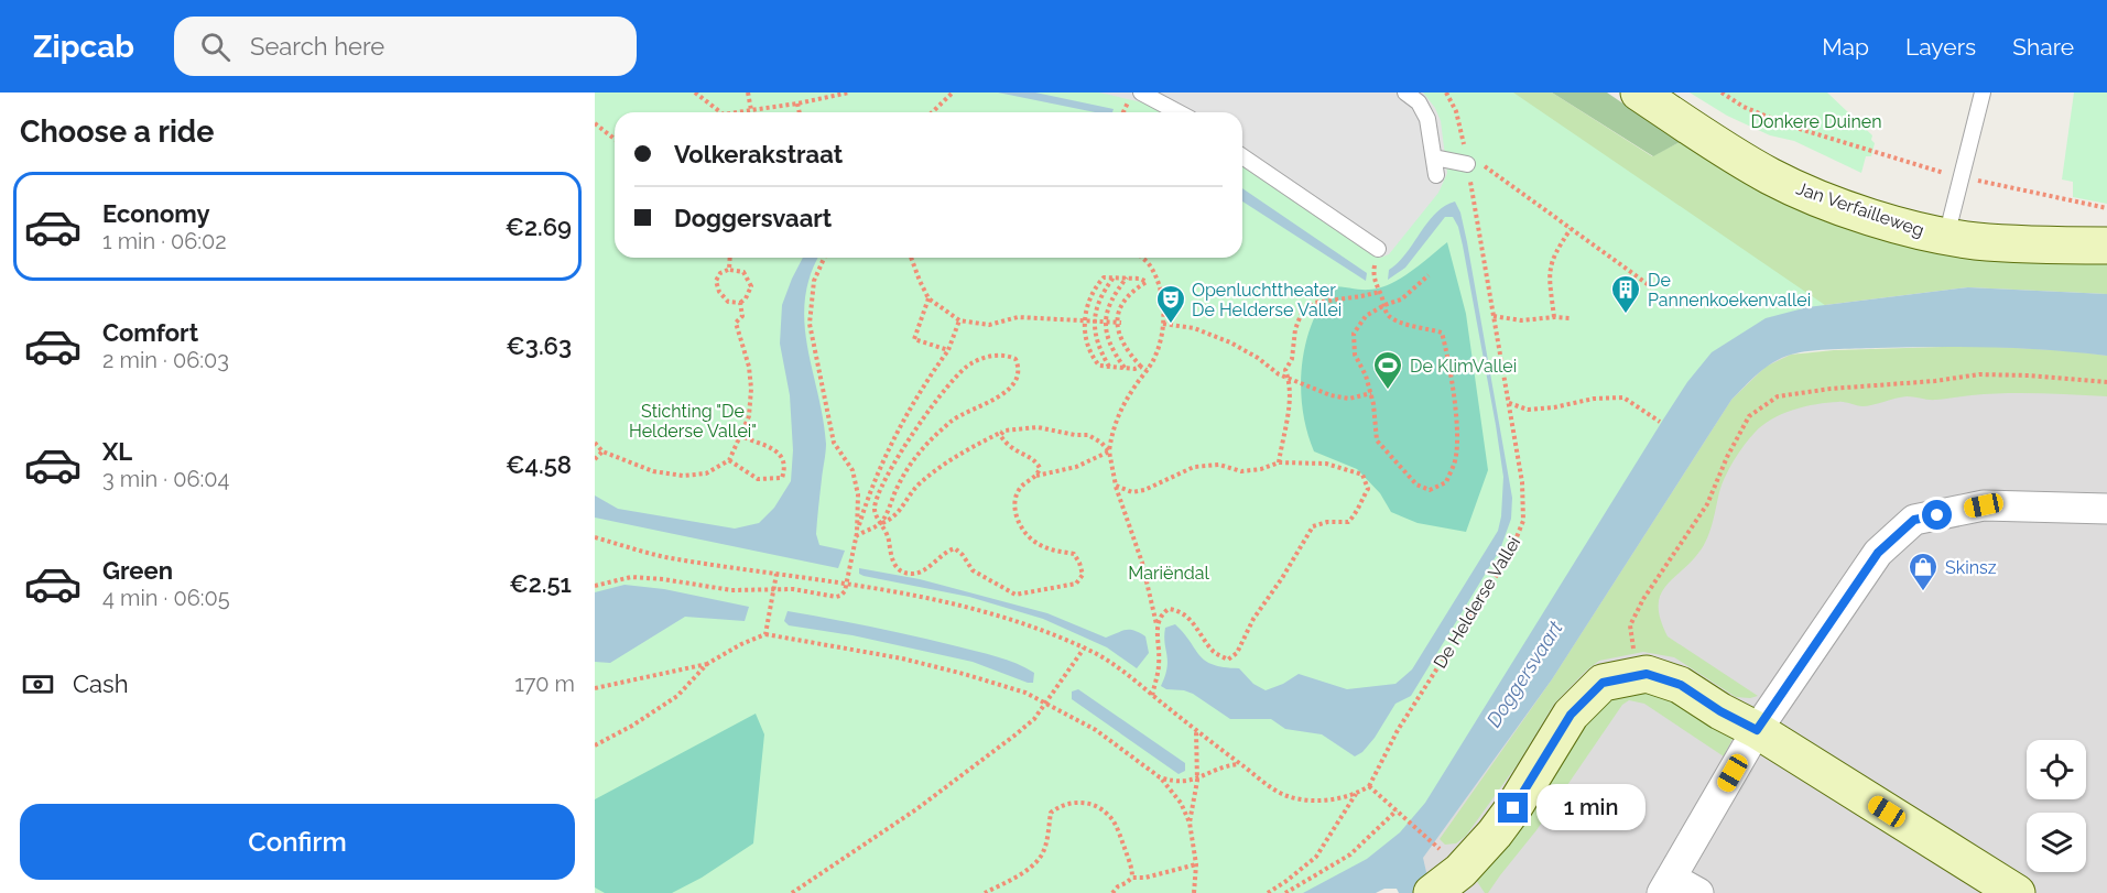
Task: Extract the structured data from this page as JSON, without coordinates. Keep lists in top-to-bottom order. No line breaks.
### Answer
{"streets":{"street":["Jan Verfailleweg"],"path":["De Helderse Vallei"]},"water":["Doggersvaart"],"parks":["Donkere Duinen","Stichting \"De Helderse Vallei\"","Mariëndal"],"places":{"building":["De Pannenkoekenvallei"],"theatre":["Openluchttheater De Helderse Vallei"],"sports":["De KlimVallei"],"shop":["Skinsz"]},"page":{"header":"Zipcab","search":"Search here","nav":["Map","Layers","Share"],"heading":"Choose a ride","banner":["Volkerakstraat","Doggersvaart"],"list":[{"name":"Economy","note":"1 min · 06:02","value":"€2.69"},{"name":"Comfort","note":"2 min · 06:03","value":"€3.63"},{"name":"XL","note":"3 min · 06:04","value":"€4.58"},{"name":"Green","note":"4 min · 06:05","value":"€2.51"}],"pay":["Cash","170 m"],"bubble":"1 min","buttons":"Confirm"}}
